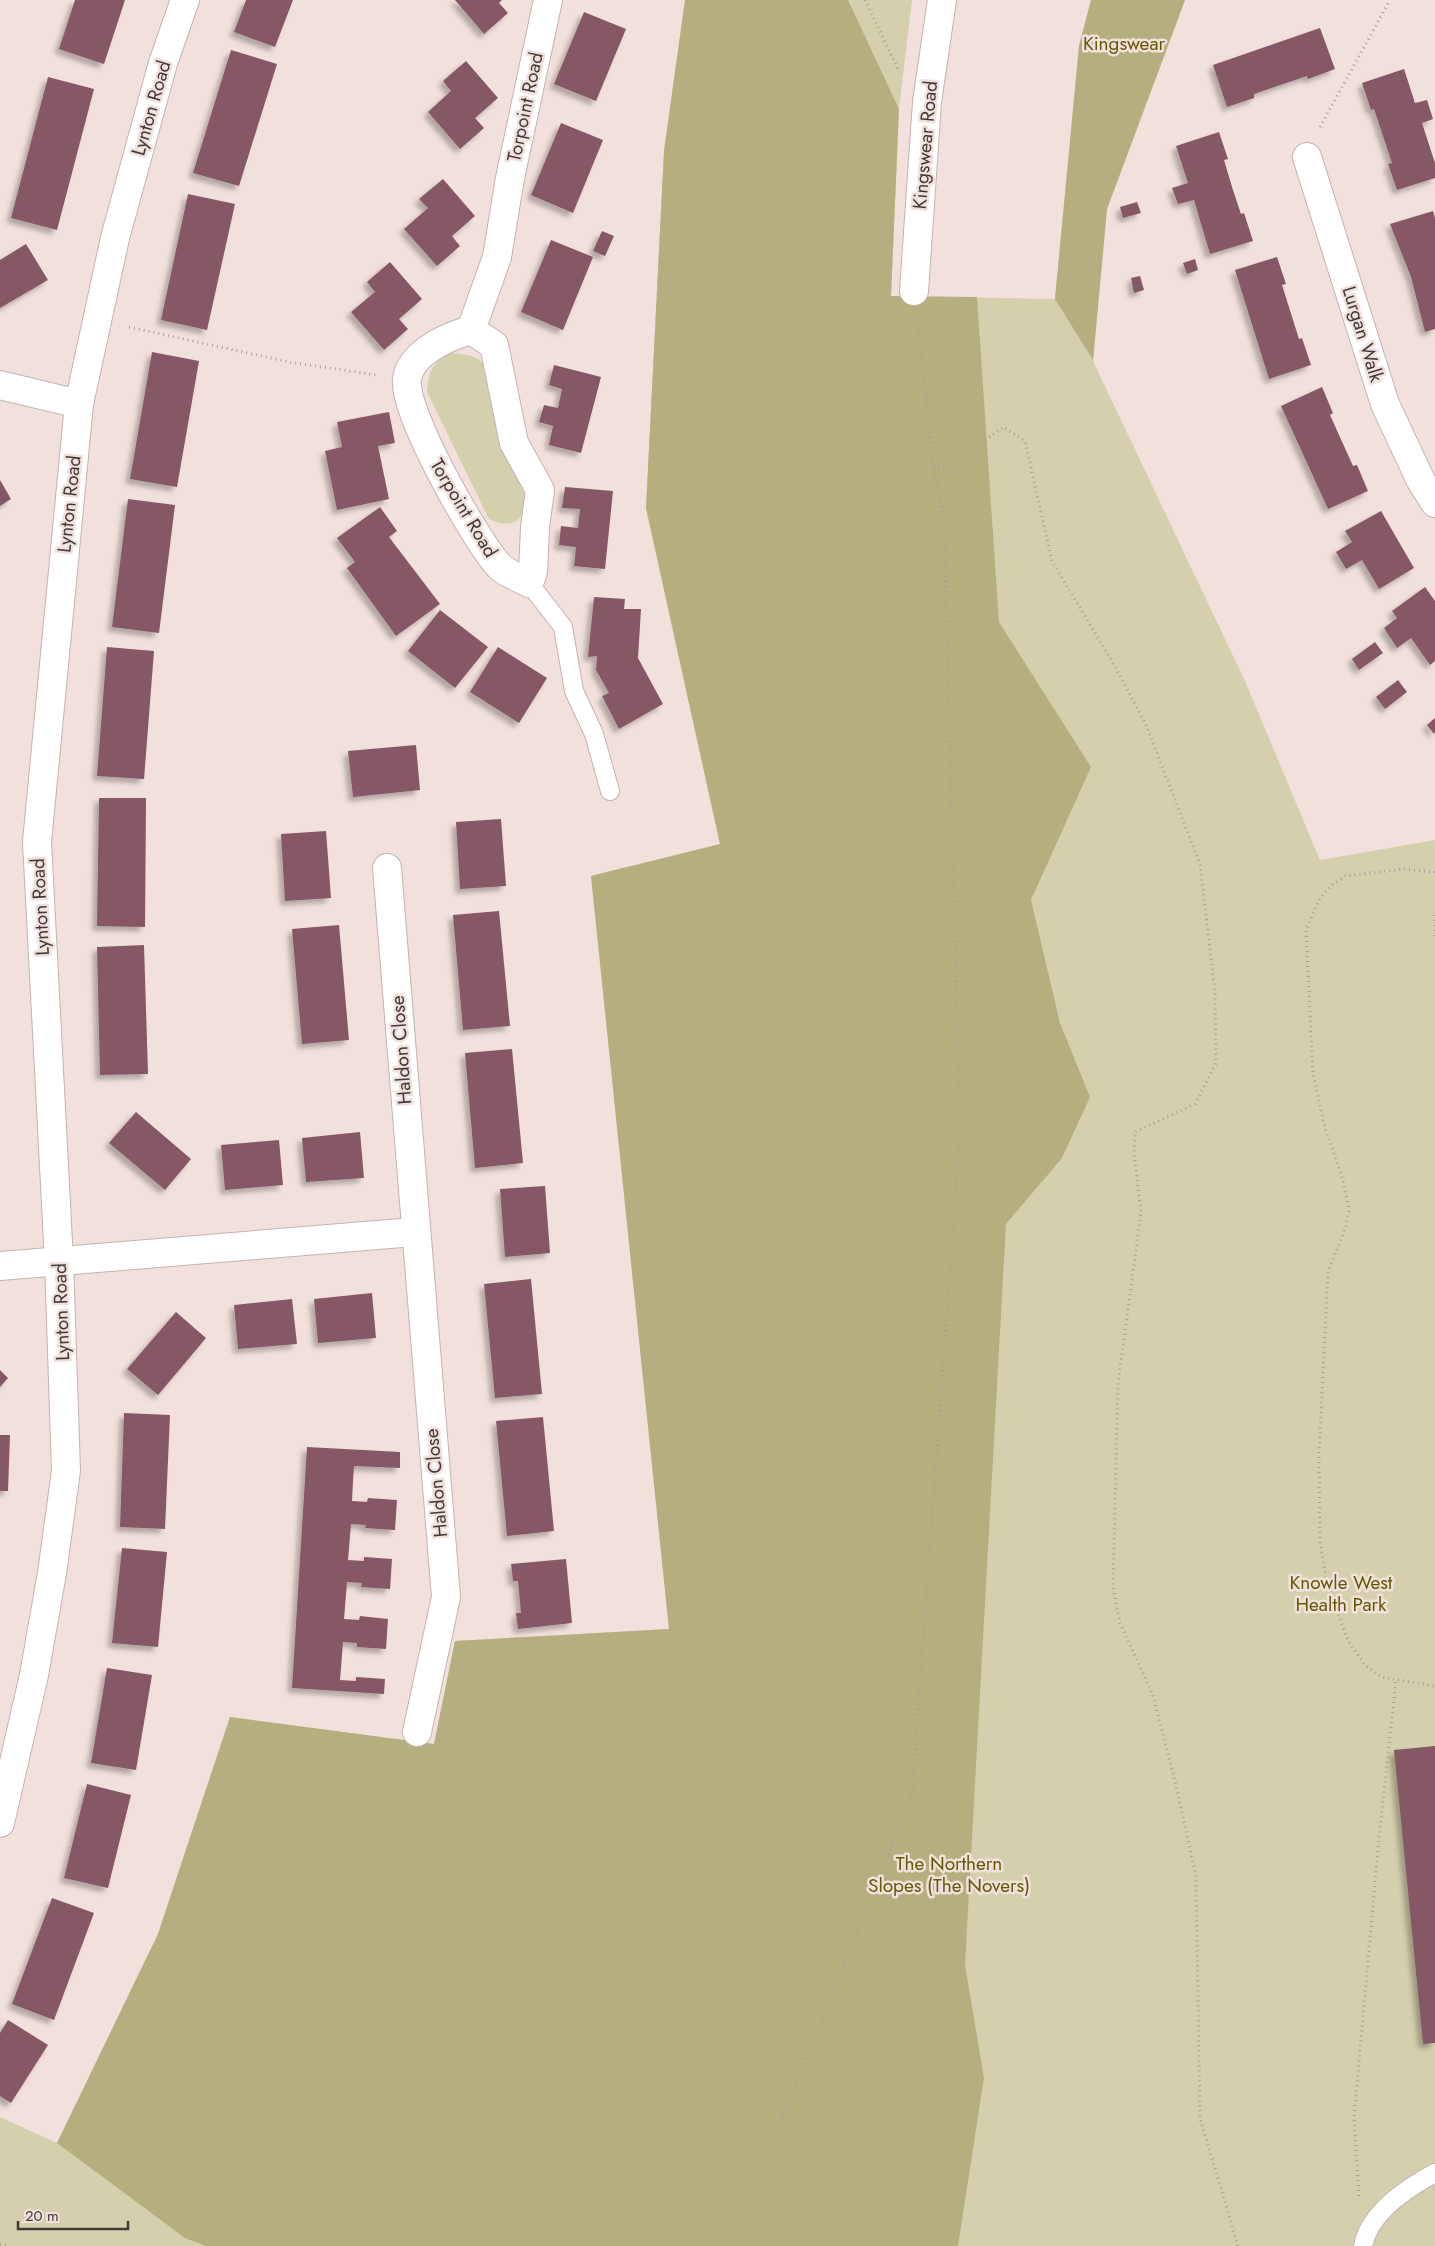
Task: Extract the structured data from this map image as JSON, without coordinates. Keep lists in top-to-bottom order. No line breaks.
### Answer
{"streets":{"street":["Torpoint Road","Lynton Road","Kingswear Road","Lurgan Walk","Haldon Close"]},"parks":["Kingswear","Knowle West Health Park","The Northern Slopes (The Novers)"],"scale_bar":"20 m"}
